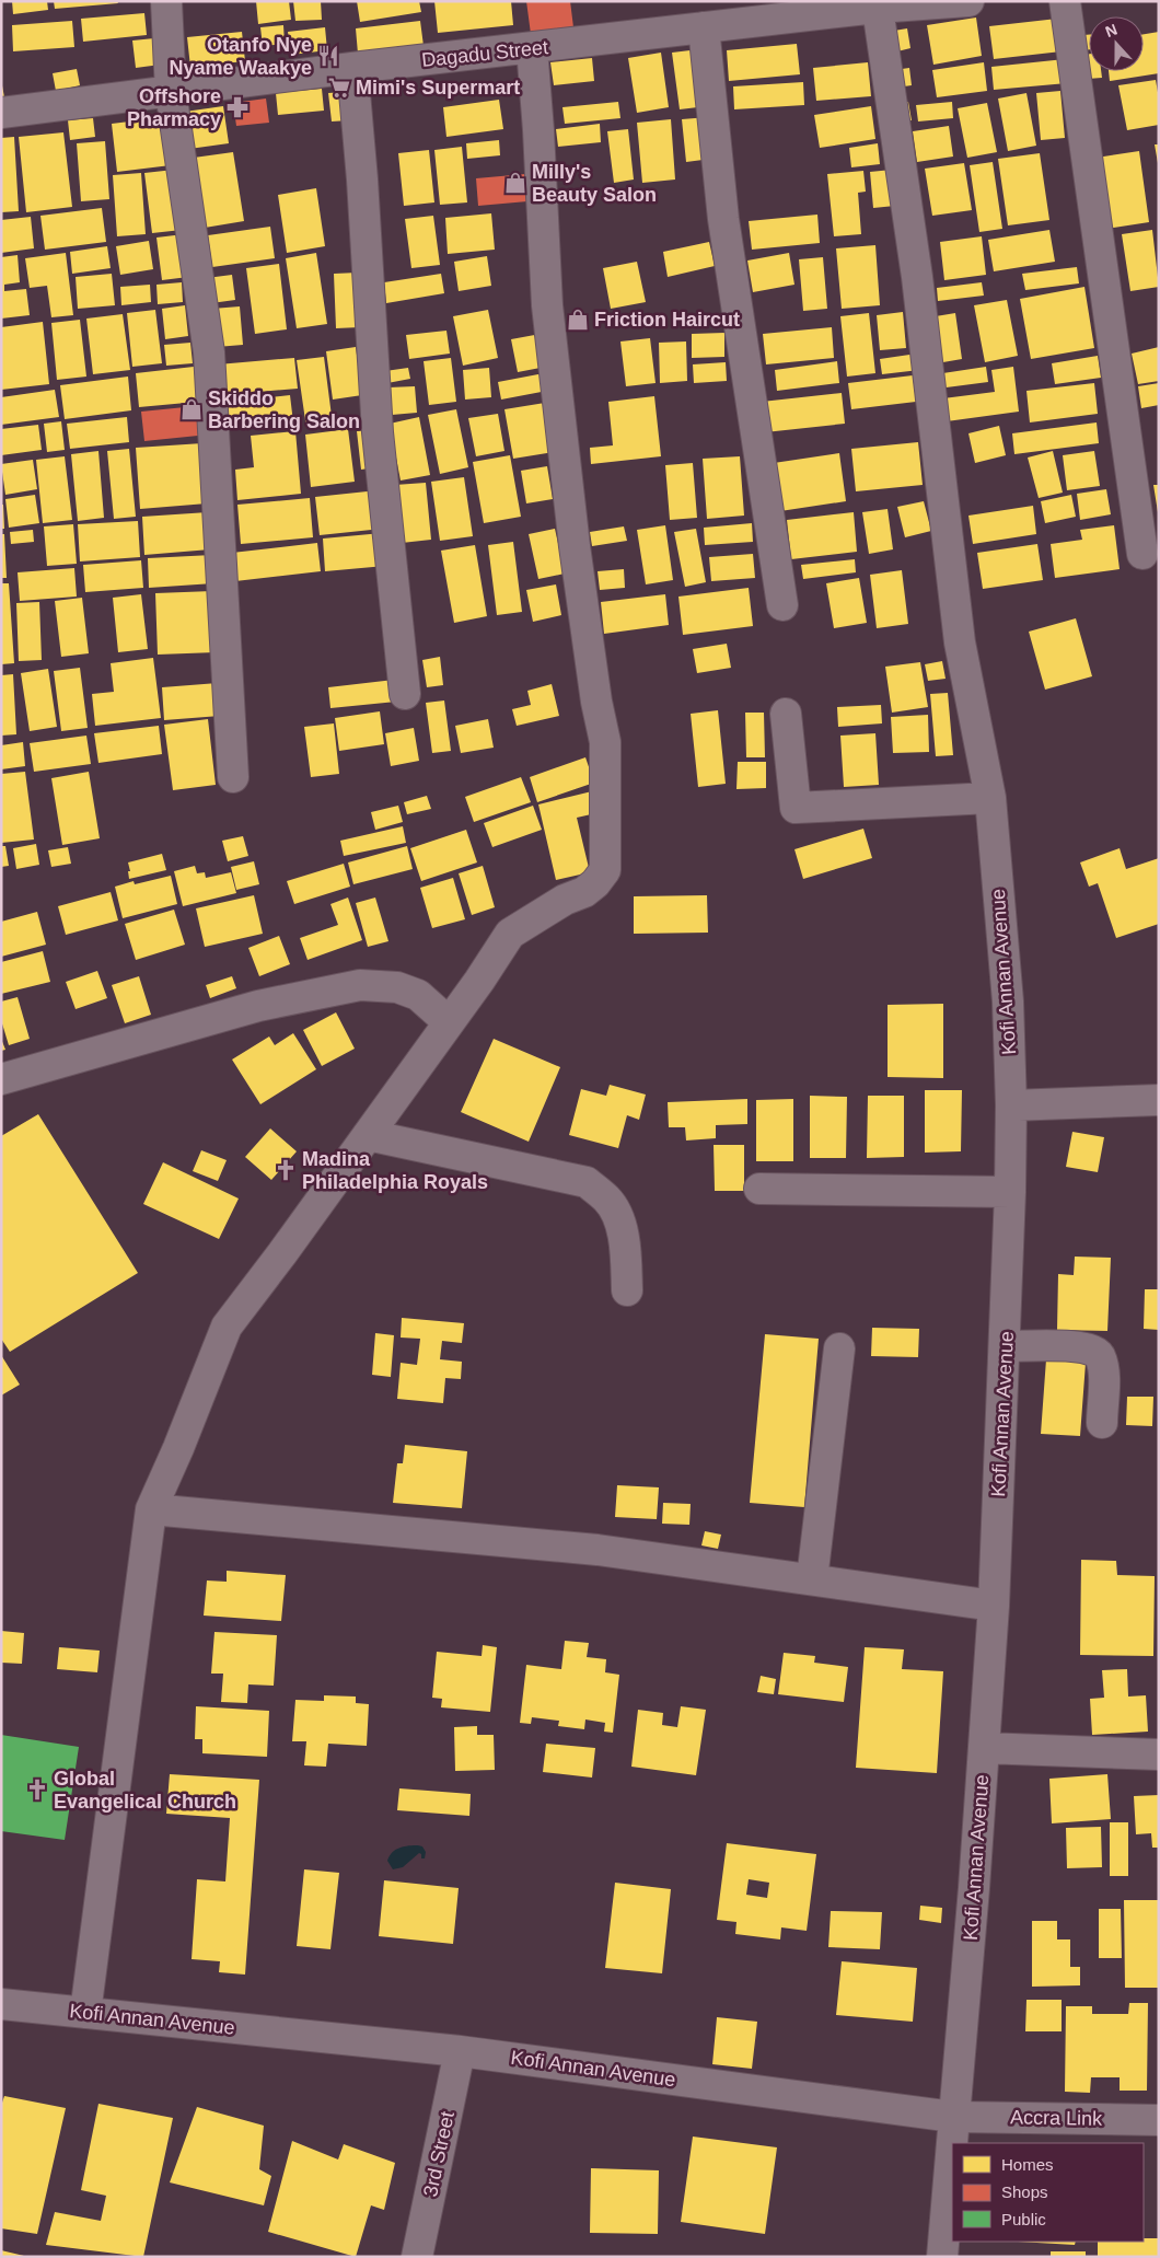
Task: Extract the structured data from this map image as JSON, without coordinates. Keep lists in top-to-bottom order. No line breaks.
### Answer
{"streets":{"street":["Dagadu Street","Kofi Annan Avenue","Accra Link","3rd Street"]},"crossings":[["Dagadu Street","Kofi Annan Avenue"],["Kofi Annan Avenue","Accra Link"],["Kofi Annan Avenue","3rd Street"]],"places":{"restaurant":["Otanfo Nye Nyame Waakye"],"supermarket":["Mimi's Supermart"],"pharmacy":["Offshore Pharmacy"],"shop":["Milly's Beauty Salon","Friction Haircut","Skiddo Barbering Salon"],"church":["Madina Philadelphia Royals","Global Evangelical Church"]},"legend":["Homes","Shops","Public"],"north":"top"}
